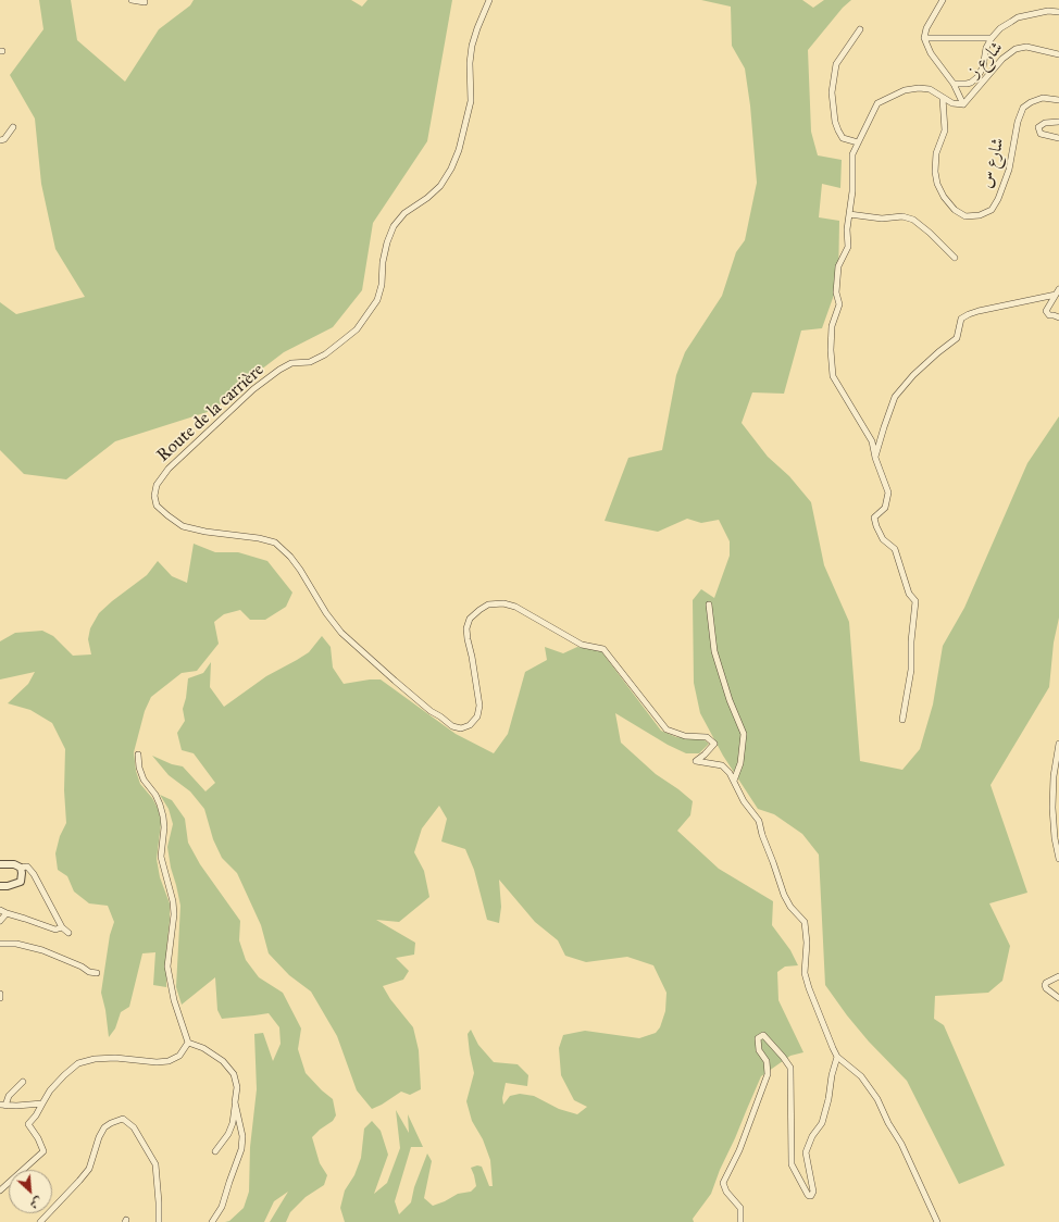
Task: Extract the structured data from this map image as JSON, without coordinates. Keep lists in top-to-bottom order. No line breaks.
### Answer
{"streets":{"street":["شارع ﺯ","شارع ﺱ","Route de la carrière"]},"north":"bottom right"}
